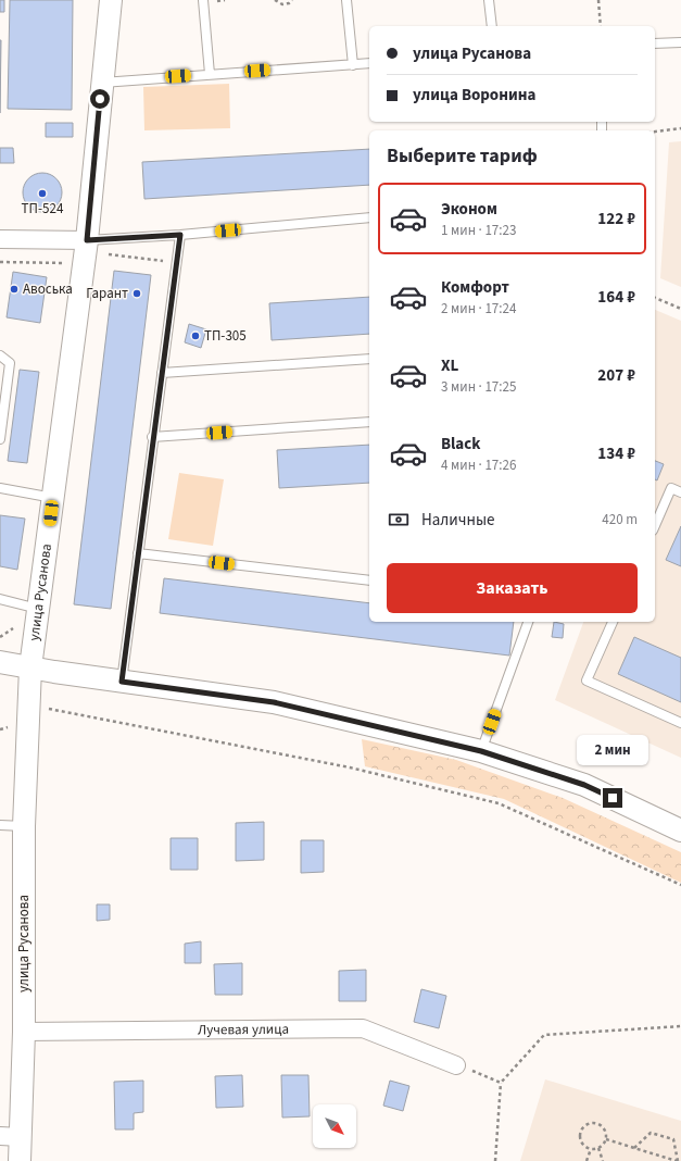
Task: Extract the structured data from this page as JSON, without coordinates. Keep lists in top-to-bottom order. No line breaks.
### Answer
{"streets":{"street":["улица Русанова","Лучевая улица"]},"crossings":[["улица Русанова","Лучевая улица"]],"places":["ТП-524","Авоська","Гарант","ТП-305"],"north":"bottom right","page":{"banner":["улица Русанова","улица Воронина"],"heading":"Выберите тариф","list":[{"name":"Эконом","note":"1 мин · 17:23","value":"122 ₽"},{"name":"Комфорт","note":"2 мин · 17:24","value":"164 ₽"},{"name":"XL","note":"3 мин · 17:25","value":"207 ₽"},{"name":"Black","note":"4 мин · 17:26","value":"134 ₽"}],"pay":["Наличные","420 m"],"buttons":"Заказать","bubble":"2 мин"}}
